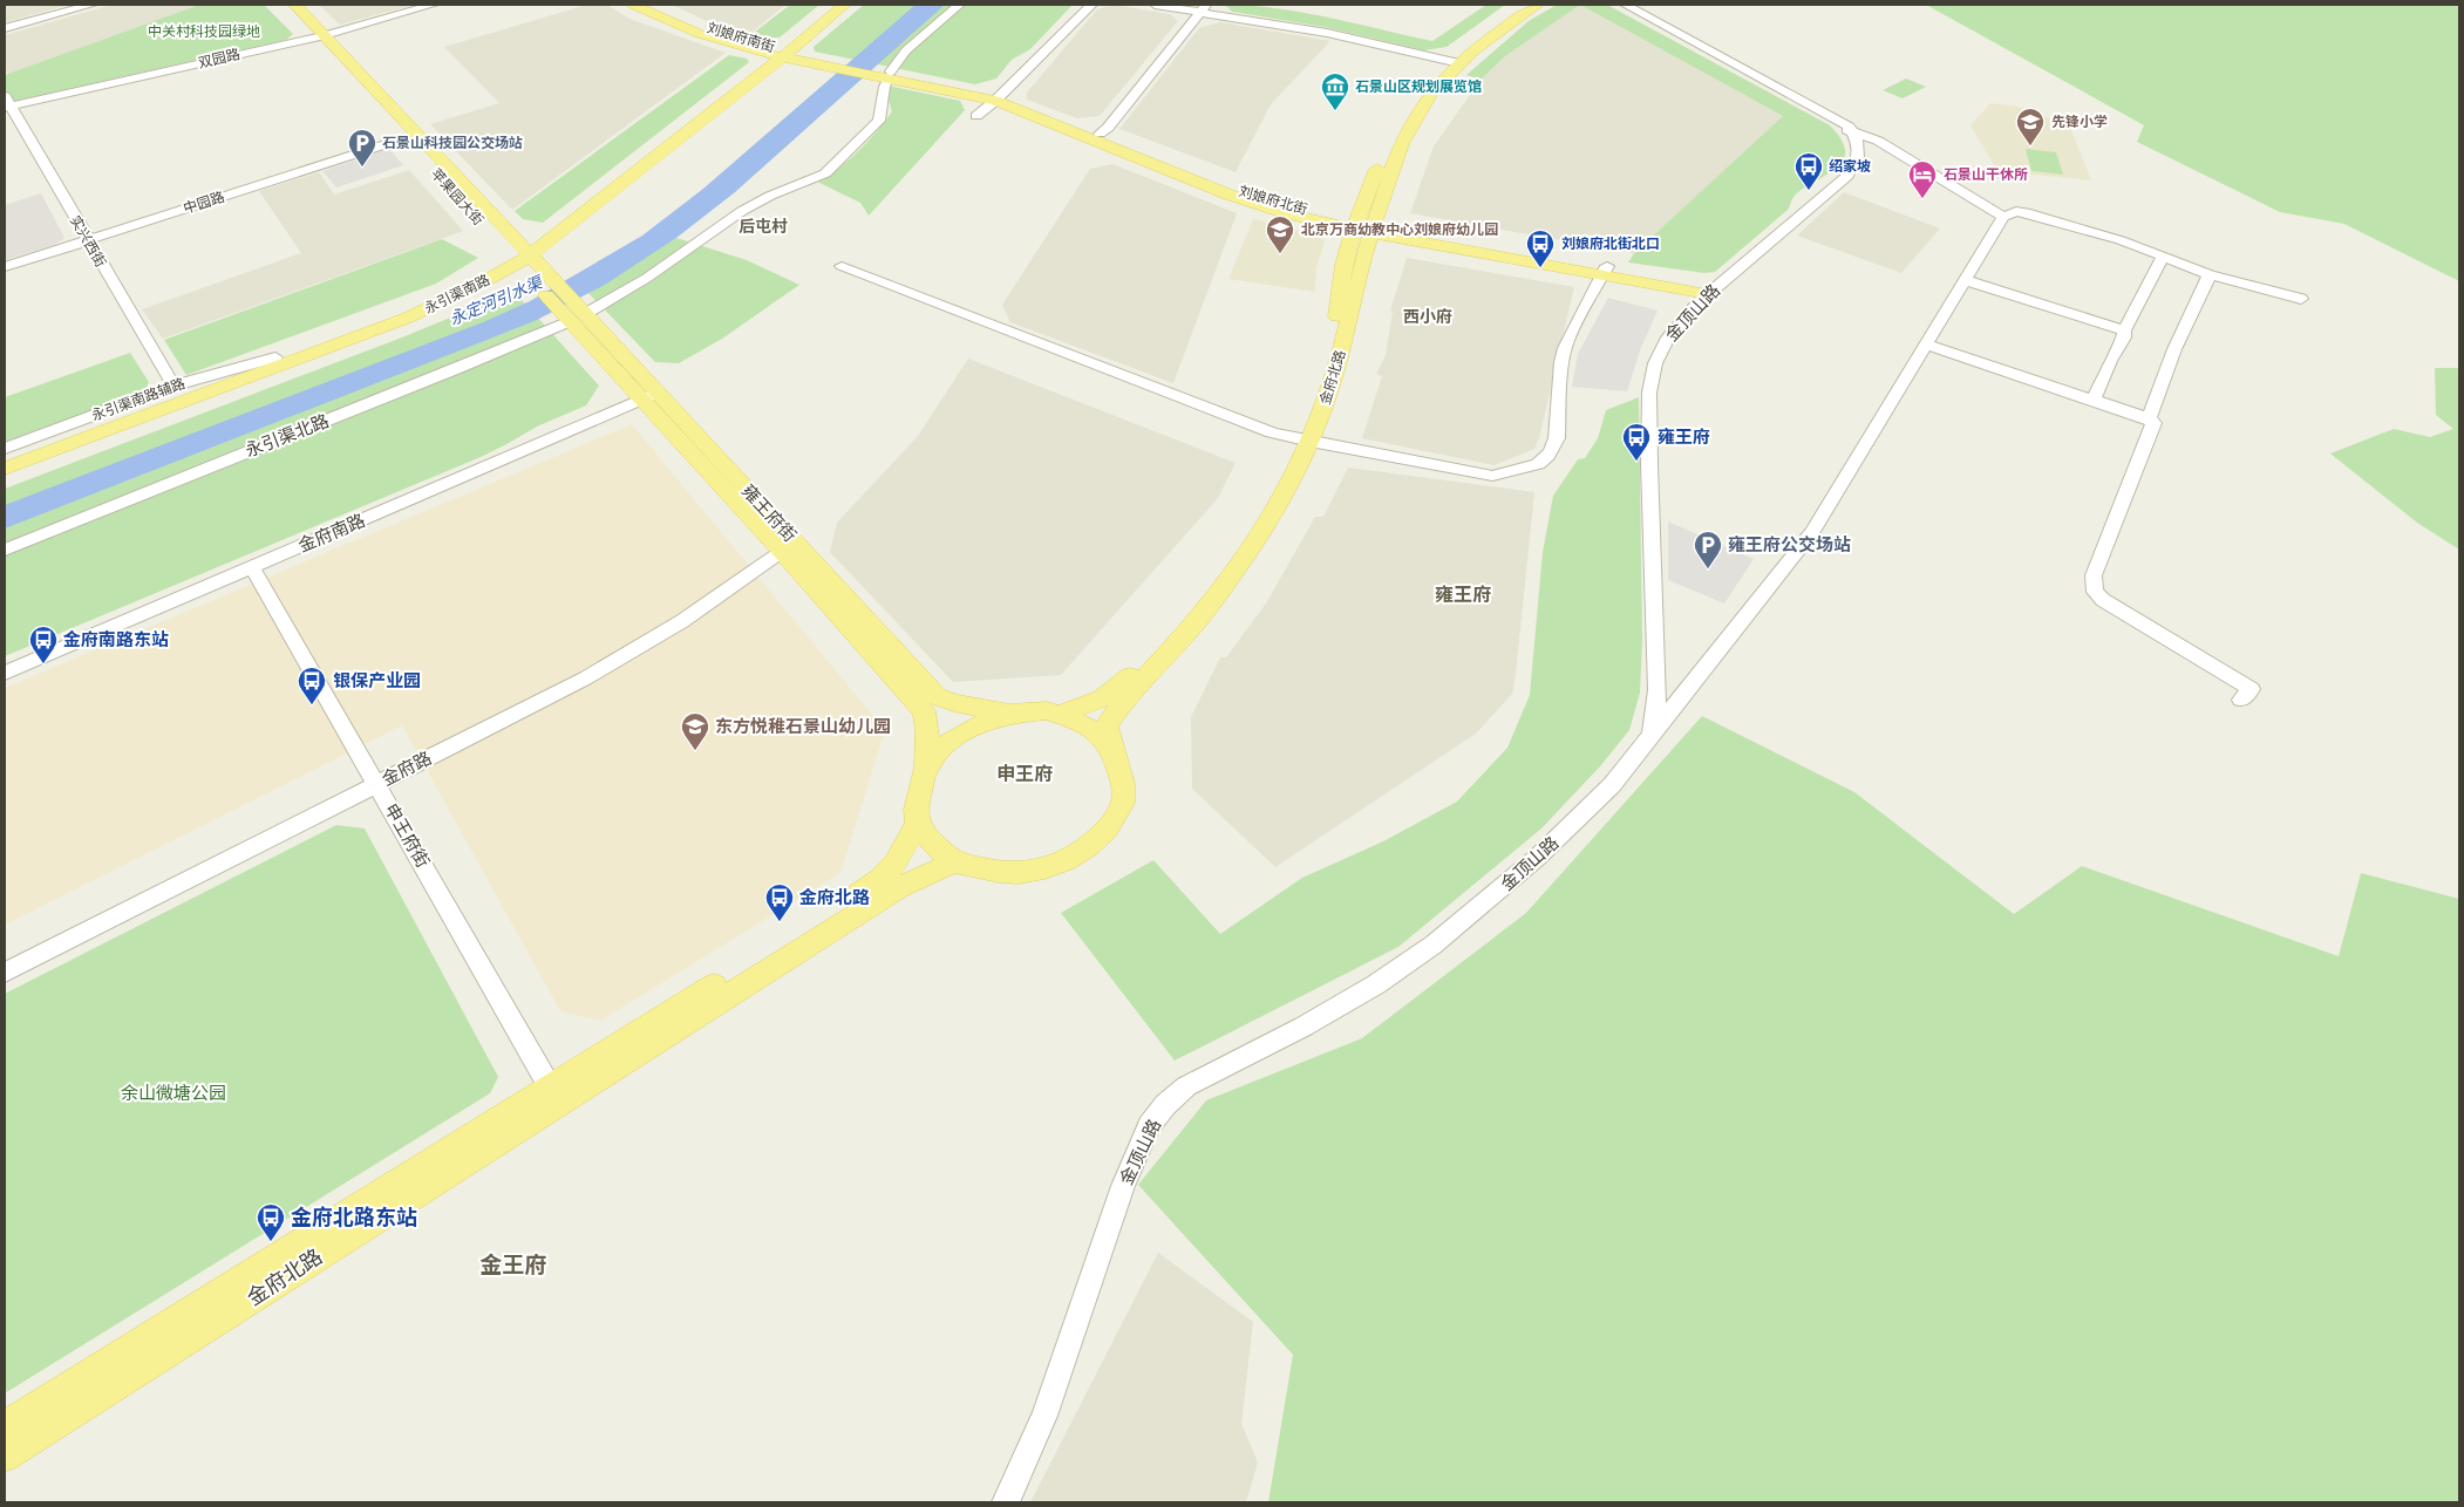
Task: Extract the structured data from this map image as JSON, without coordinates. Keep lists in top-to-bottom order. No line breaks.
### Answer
{"streets":{"main road":["刘娘府南街","苹果园大街","刘娘府北街","永引渠南路","金府北路","雍王府街"],"street":["双园路","中园路","实兴西街","金顶山路","永引渠南路辅路","永引渠北路","金府南路","金府路","申王府街"]},"crossings":[["刘娘府南街","刘娘府北街"],["刘娘府南街","永引渠南路"],["双园路","苹果园大街"],["双园路","实兴西街"],["苹果园大街","中园路"],["苹果园大街","永引渠南路"],["苹果园大街","雍王府街"],["刘娘府北街","永引渠南路"],["刘娘府北街","金顶山路"],["刘娘府北街","金府北路"],["刘娘府北街","永引渠北路"],["中园路","实兴西街"],["实兴西街","永引渠南路辅路"],["永引渠南路","永引渠南路辅路"],["金府北路","雍王府街"],["金府北路","申王府街"],["永引渠北路","雍王府街"],["雍王府街","金府南路"],["雍王府街","金府路"],["金府南路","申王府街"],["金府路","申王府街"]],"districts":["后屯村","西小府","雍王府","申王府","金王府"],"water":["永定河引水渠"],"parks":["中关村科技园绿地","余山微塘公园"],"places":{"museum":["石景山区规划展览馆"],"school or university":["先锋小学","北京万商幼教中心刘娘府幼儿园","东方悦稚石景山幼儿园"],"parking":["石景山科技园公交场站","雍王府公交场站"],"bus stop":["绍家坡","刘娘府北街北口","雍王府","金府南路东站","银保产业园","金府北路","金府北路东站"],"hotel":["石景山干休所"]}}
